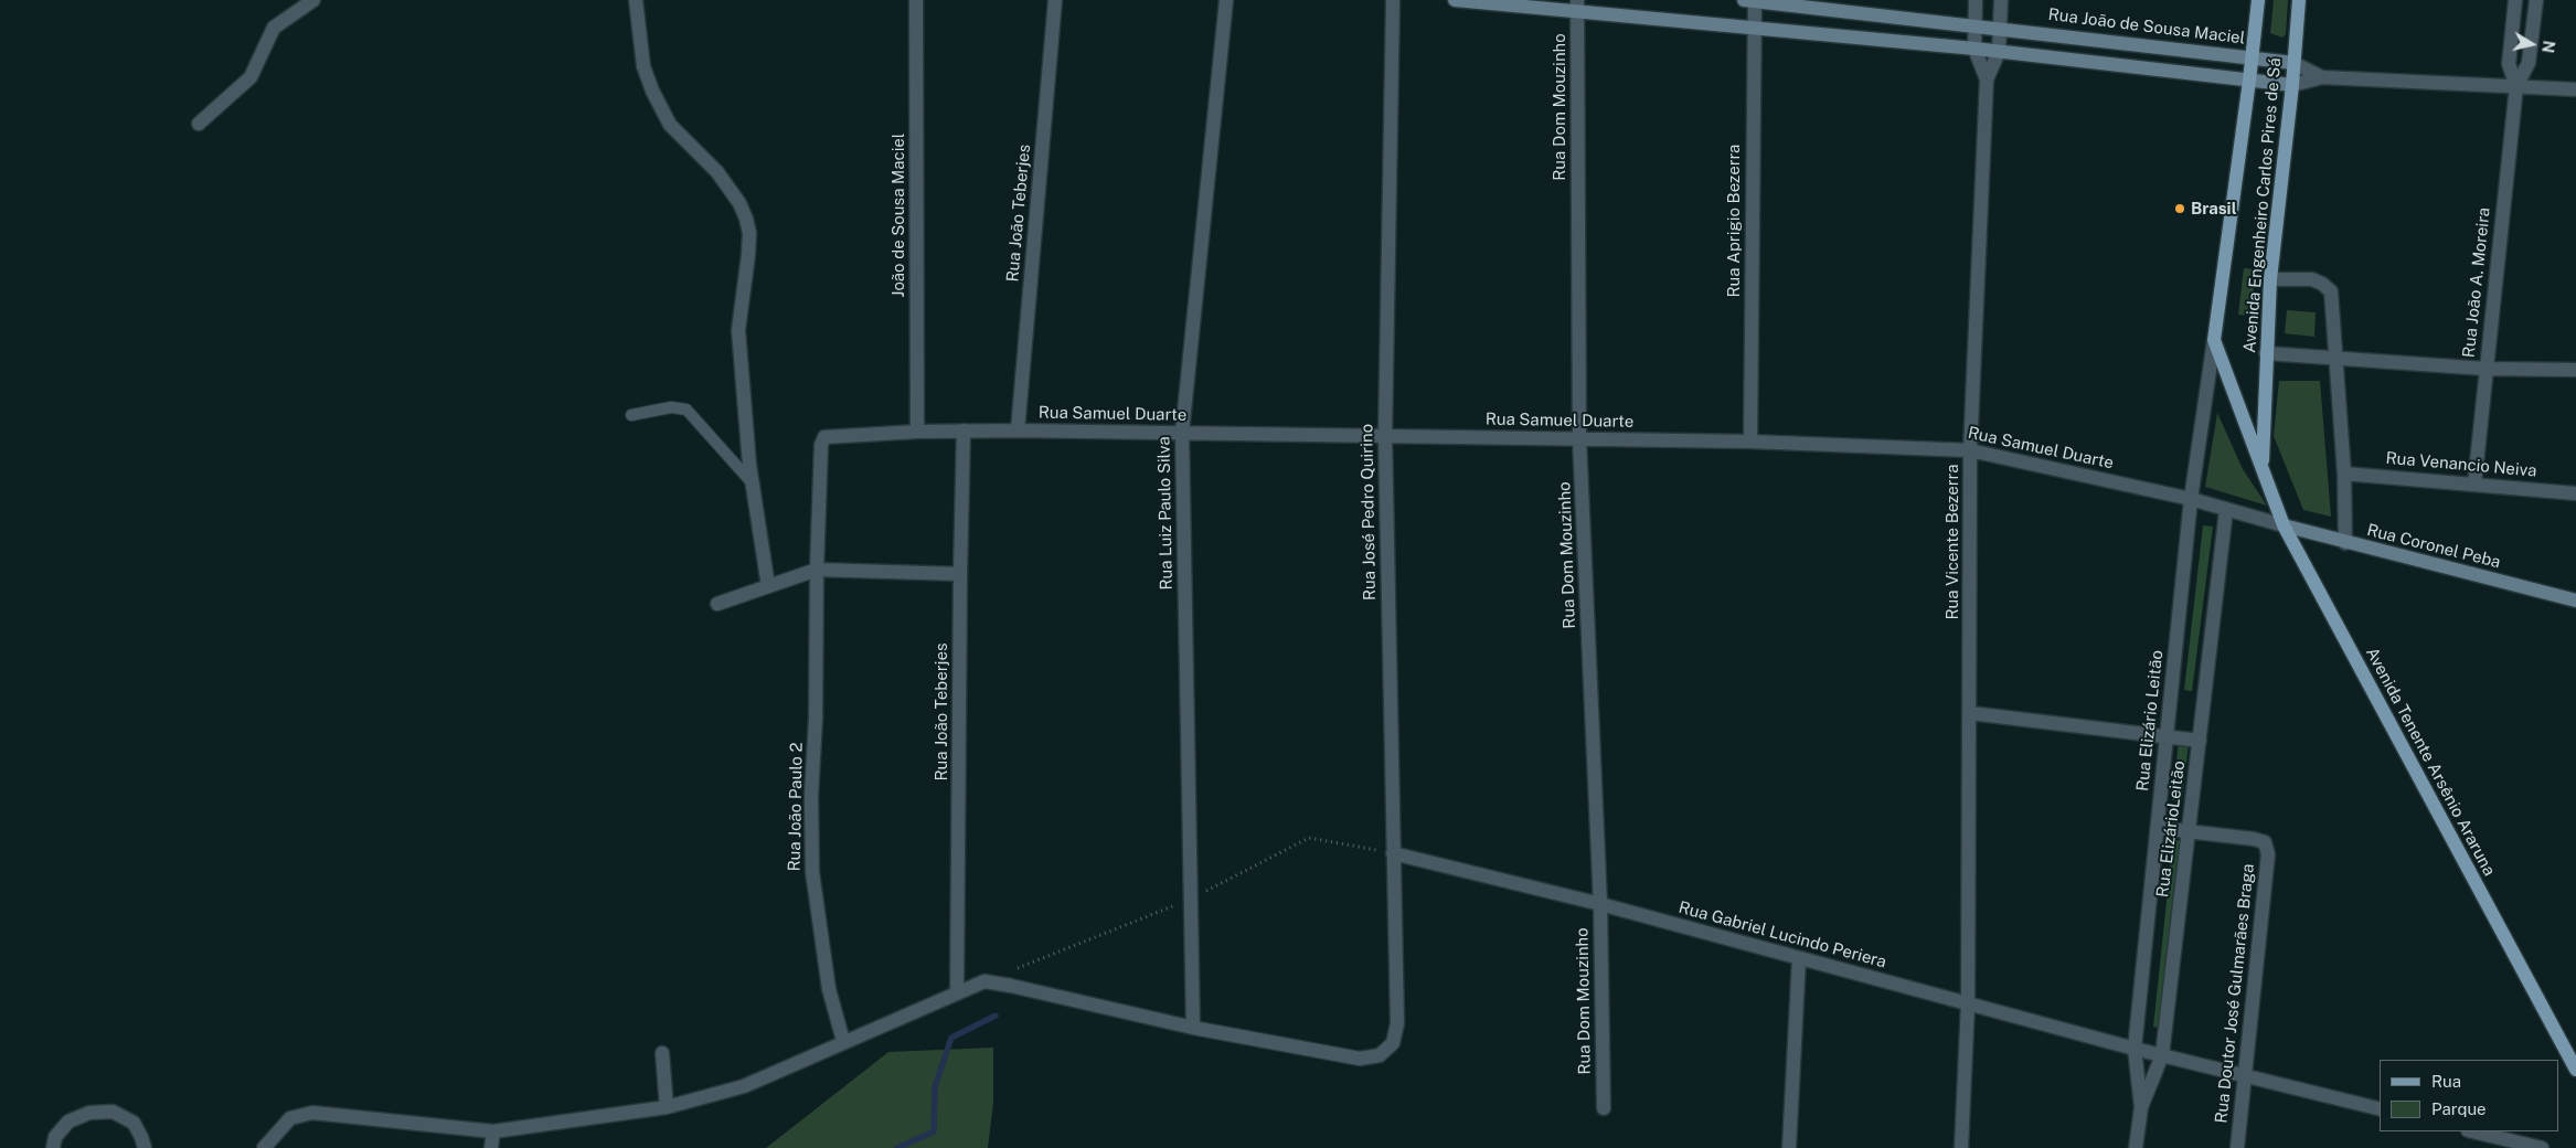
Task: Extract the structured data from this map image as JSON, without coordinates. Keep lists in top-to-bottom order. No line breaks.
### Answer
{"streets":{"main road":["Avenida Engenheiro Carlos Pires de Sá","Avenida Tenente Arsênio Araruna"],"street":["Rua João de Sousa Maciel","Rua Dom Mouzinho","Rua João Teberjes","João de Sousa Maciel","Rua Aprigio Bezerra","Rua João A. Moreira","Rua Samuel Duarte","Rua Venancio Neiva","Rua José Pedro Quirino","Rua Luiz Paulo Silva","Rua Vicente Bezerra","Rua Coronel Peba","Rua Elizário Leitão","Rua João Paulo 2","Rua ElizárioLeitão","Rua Gabriel Lucindo Periera","Rua Doutor José Gulmarães Braga"]},"crossings":[["Rua João de Sousa Maciel","Avenida Engenheiro Carlos Pires de Sá"],["Rua João de Sousa Maciel","Rua Aprigio Bezerra"],["Rua João de Sousa Maciel","Rua Vicente Bezerra"],["Rua Dom Mouzinho","Rua Samuel Duarte"],["Rua Dom Mouzinho","Rua Gabriel Lucindo Periera"],["Avenida Engenheiro Carlos Pires de Sá","Rua Elizário Leitão"],["Avenida Engenheiro Carlos Pires de Sá","Avenida Tenente Arsênio Araruna"],["Rua João Teberjes","Rua Samuel Duarte"],["João de Sousa Maciel","Rua Samuel Duarte"],["Rua Aprigio Bezerra","Rua Samuel Duarte"],["Rua João A. Moreira","Rua Venancio Neiva"],["Rua Samuel Duarte","Rua José Pedro Quirino"],["Rua Samuel Duarte","Rua Luiz Paulo Silva"],["Rua Samuel Duarte","Rua Vicente Bezerra"],["Rua Samuel Duarte","Rua Coronel Peba"],["Rua Samuel Duarte","Rua Elizário Leitão"],["Rua Samuel Duarte","Avenida Tenente Arsênio Araruna"],["Rua Samuel Duarte","Rua João Paulo 2"],["Rua Samuel Duarte","Rua ElizárioLeitão"],["Rua José Pedro Quirino","Rua Luiz Paulo Silva"],["Rua José Pedro Quirino","Rua Gabriel Lucindo Periera"],["Rua Vicente Bezerra","Rua Gabriel Lucindo Periera"],["Rua Coronel Peba","Avenida Tenente Arsênio Araruna"],["Rua Elizário Leitão","Rua ElizárioLeitão"],["Rua Elizário Leitão","Rua Gabriel Lucindo Periera"],["Rua ElizárioLeitão","Rua Gabriel Lucindo Periera"],["Rua ElizárioLeitão","Rua Doutor José Gulmarães Braga"],["Rua Gabriel Lucindo Periera","Rua Doutor José Gulmarães Braga"]],"places":["Brasil"],"legend":["Rua","Parque"],"north":"right"}
